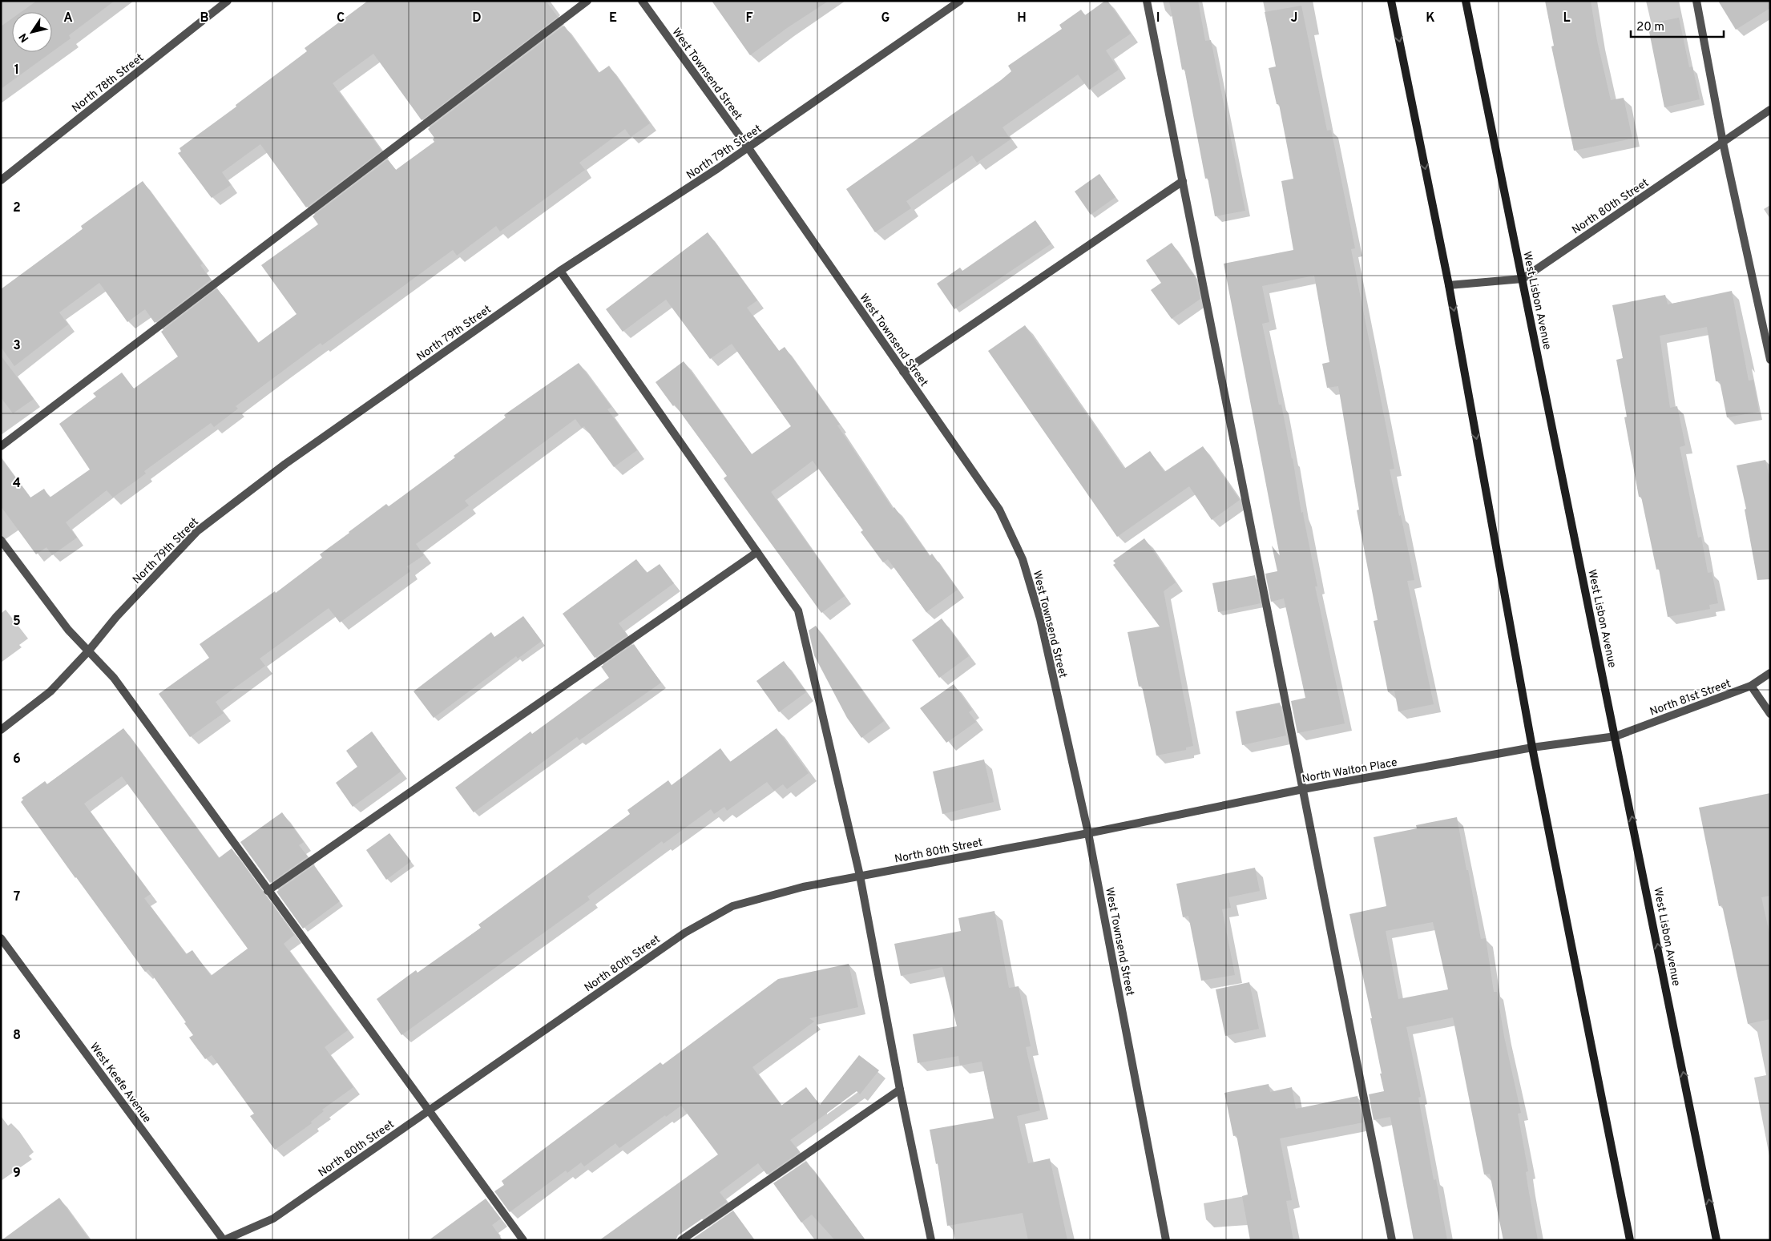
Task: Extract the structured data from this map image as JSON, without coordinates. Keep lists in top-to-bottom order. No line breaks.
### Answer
{"streets":{"main road":["West Lisbon Avenue"],"street":["West Townsend Street","North 78th Street","North 79th Street","North 80th Street","North 81st Street","North Walton Place","West Keefe Avenue"]},"crossings":[["West Townsend Street","North 79th Street"],["West Townsend Street","North 80th Street"],["West Townsend Street","North Walton Place"],["North 80th Street","West Lisbon Avenue"],["North 80th Street","North Walton Place"],["North 80th Street","West Keefe Avenue"],["West Lisbon Avenue","North 81st Street"],["West Lisbon Avenue","North Walton Place"],["North 81st Street","North Walton Place"]],"one_way":["West Lisbon Avenue"],"scale_bar":"20 m","north":"bottom left","grid":{"columns":["A","B","C","D","E","F","G","H","I","J","K","L"],"rows":["1","2","3","4","5","6","7","8","9"]}}
